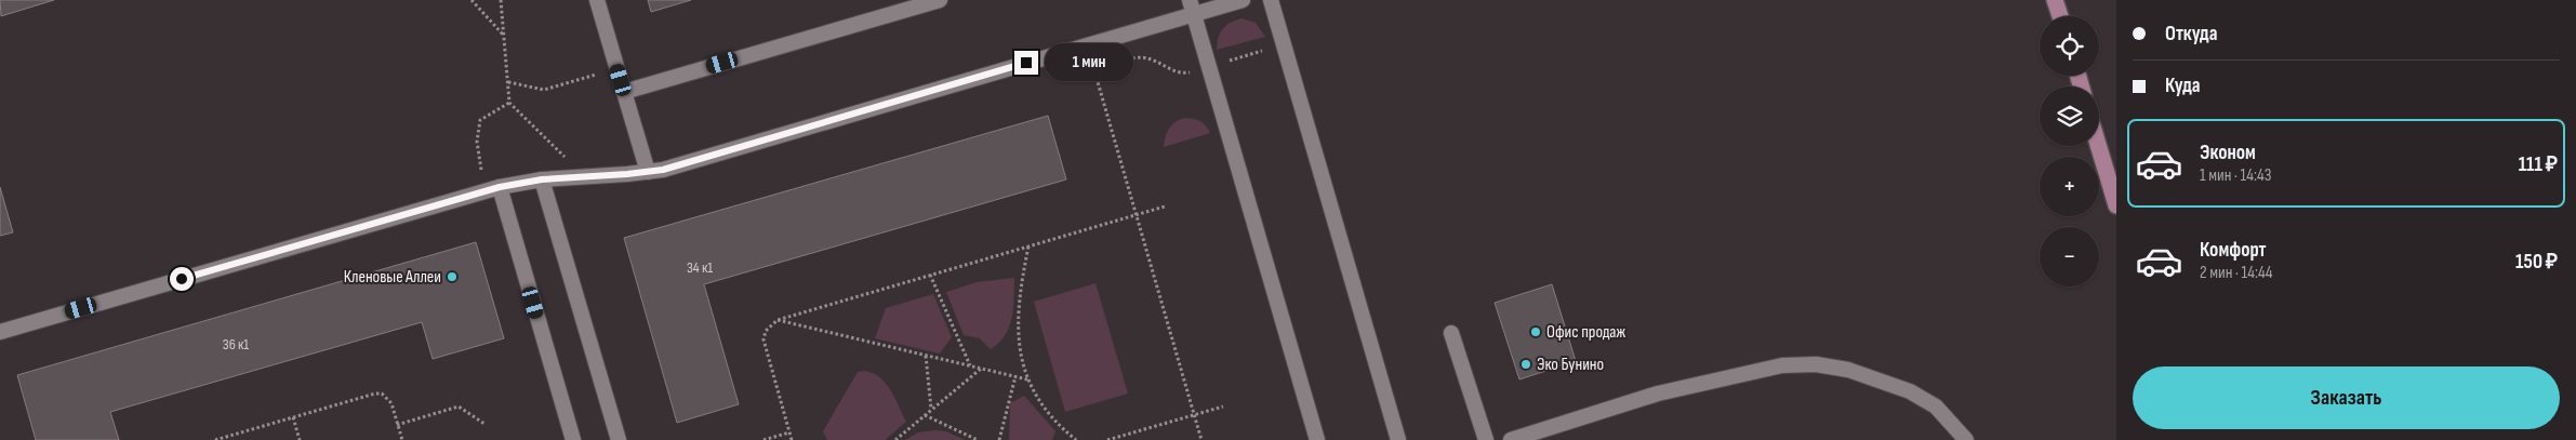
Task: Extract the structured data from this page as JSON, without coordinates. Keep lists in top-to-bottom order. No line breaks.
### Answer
{"places":["Кленовые Аллеи","Офис продаж","Эко Бунино"],"house_numbers":["34 к1","36 к1"],"page":{"banner":["Откуда","Куда"],"map_buttons":["+","−"],"bubble":"1 мин","list":[{"name":"Эконом","note":"1 мин · 14:43","value":"111 ₽"},{"name":"Комфорт","note":"2 мин · 14:44","value":"150 ₽"}],"buttons":"Заказать"}}
